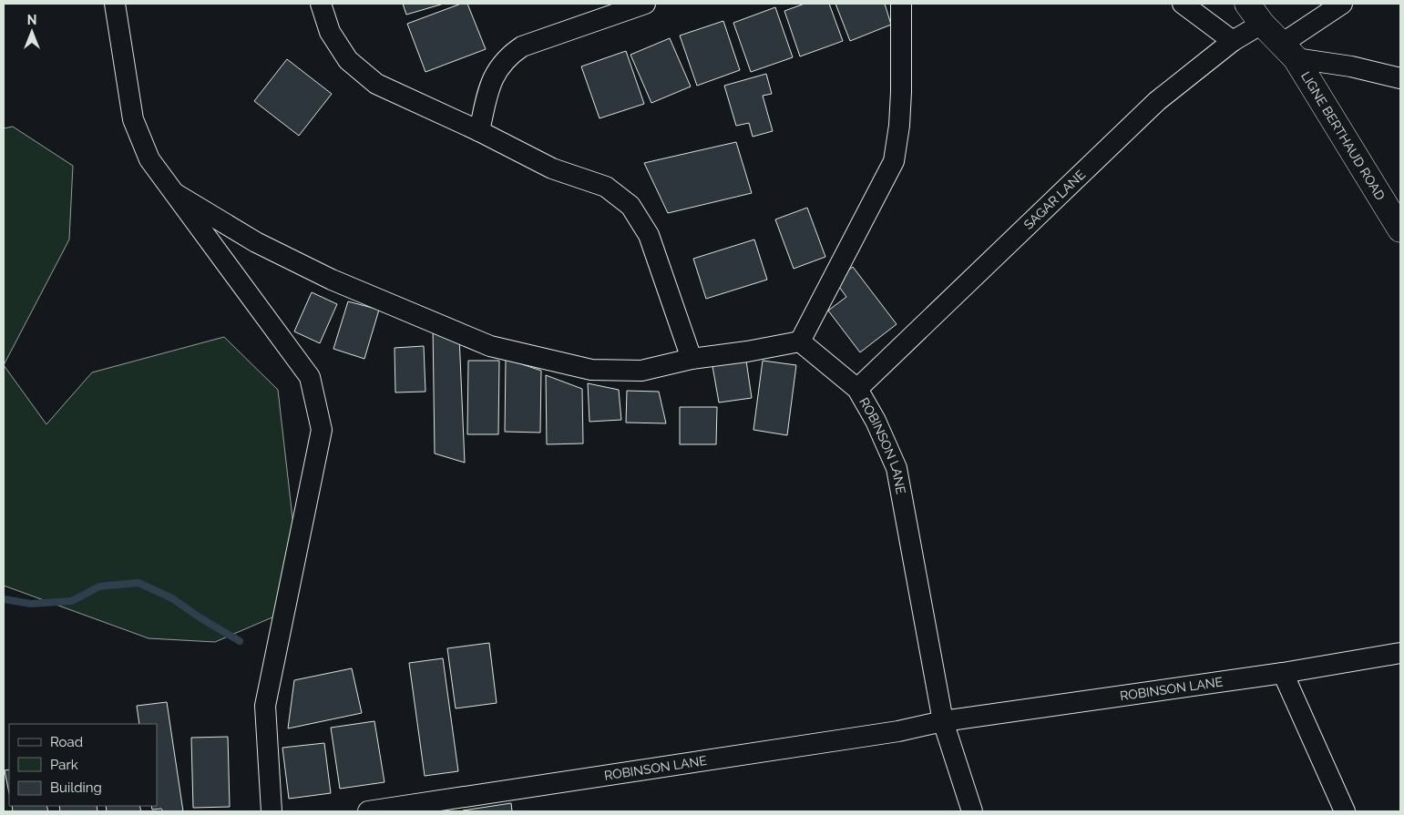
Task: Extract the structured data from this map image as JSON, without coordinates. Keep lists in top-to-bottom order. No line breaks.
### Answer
{"streets":{"street":["LIGNE BERTHAUD ROAD","SAGAR LANE","ROBINSON LANE"]},"crossings":[["LIGNE BERTHAUD ROAD","SAGAR LANE"],["SAGAR LANE","ROBINSON LANE"]],"legend":["Road","Park","Building"],"north":"top"}
